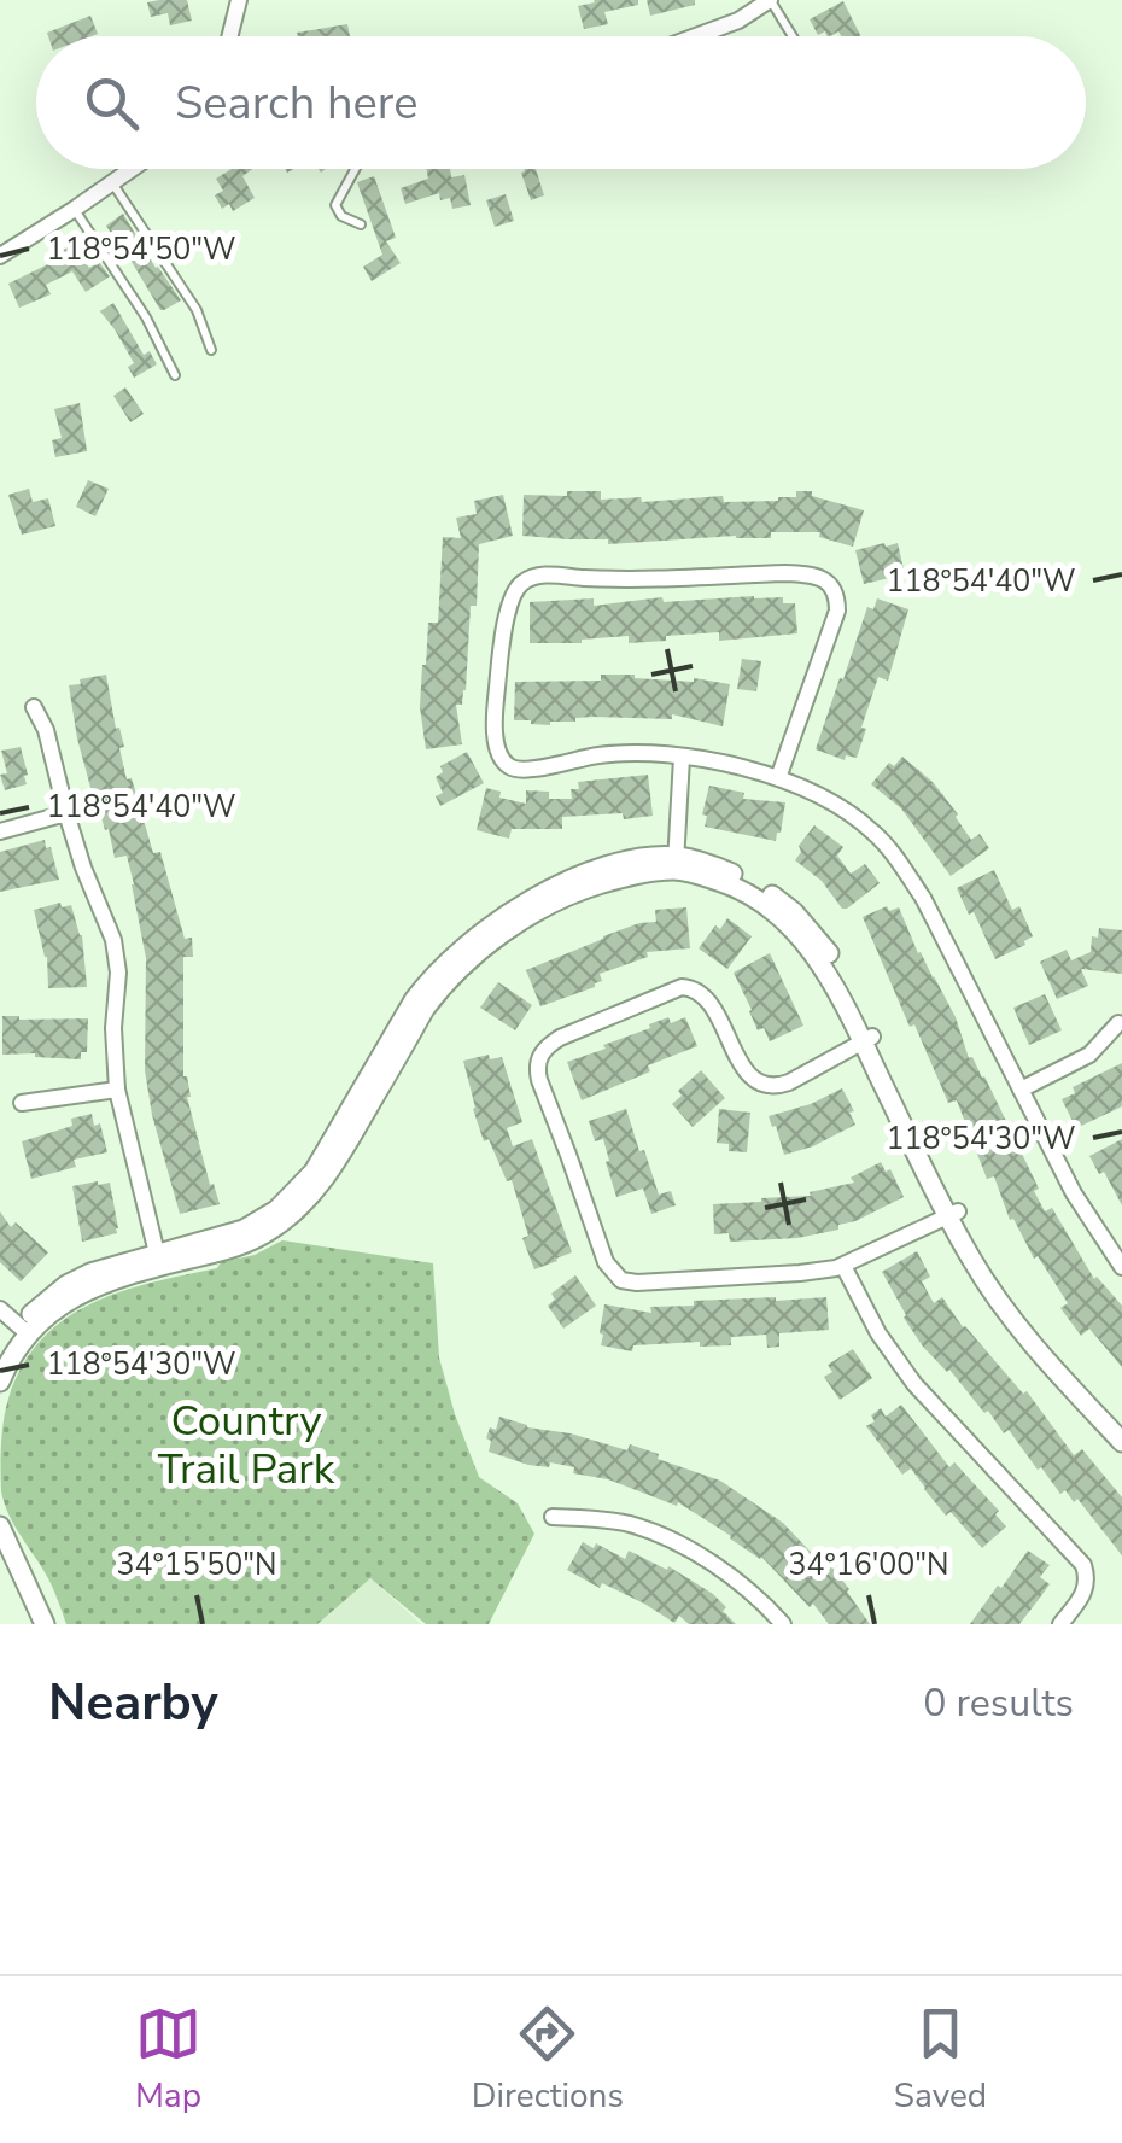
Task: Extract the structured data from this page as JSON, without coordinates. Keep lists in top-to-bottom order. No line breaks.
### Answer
{"parks":["Country Trail Park"],"page":{"search":"Search here","heading":["Nearby","0 results"],"nav":["Map","Directions","Saved"]},"coordinates":["118°54'50\"W","118°54'40\"W","118°54'30\"W","34°15'50\"N","34°16'00\"N"]}
